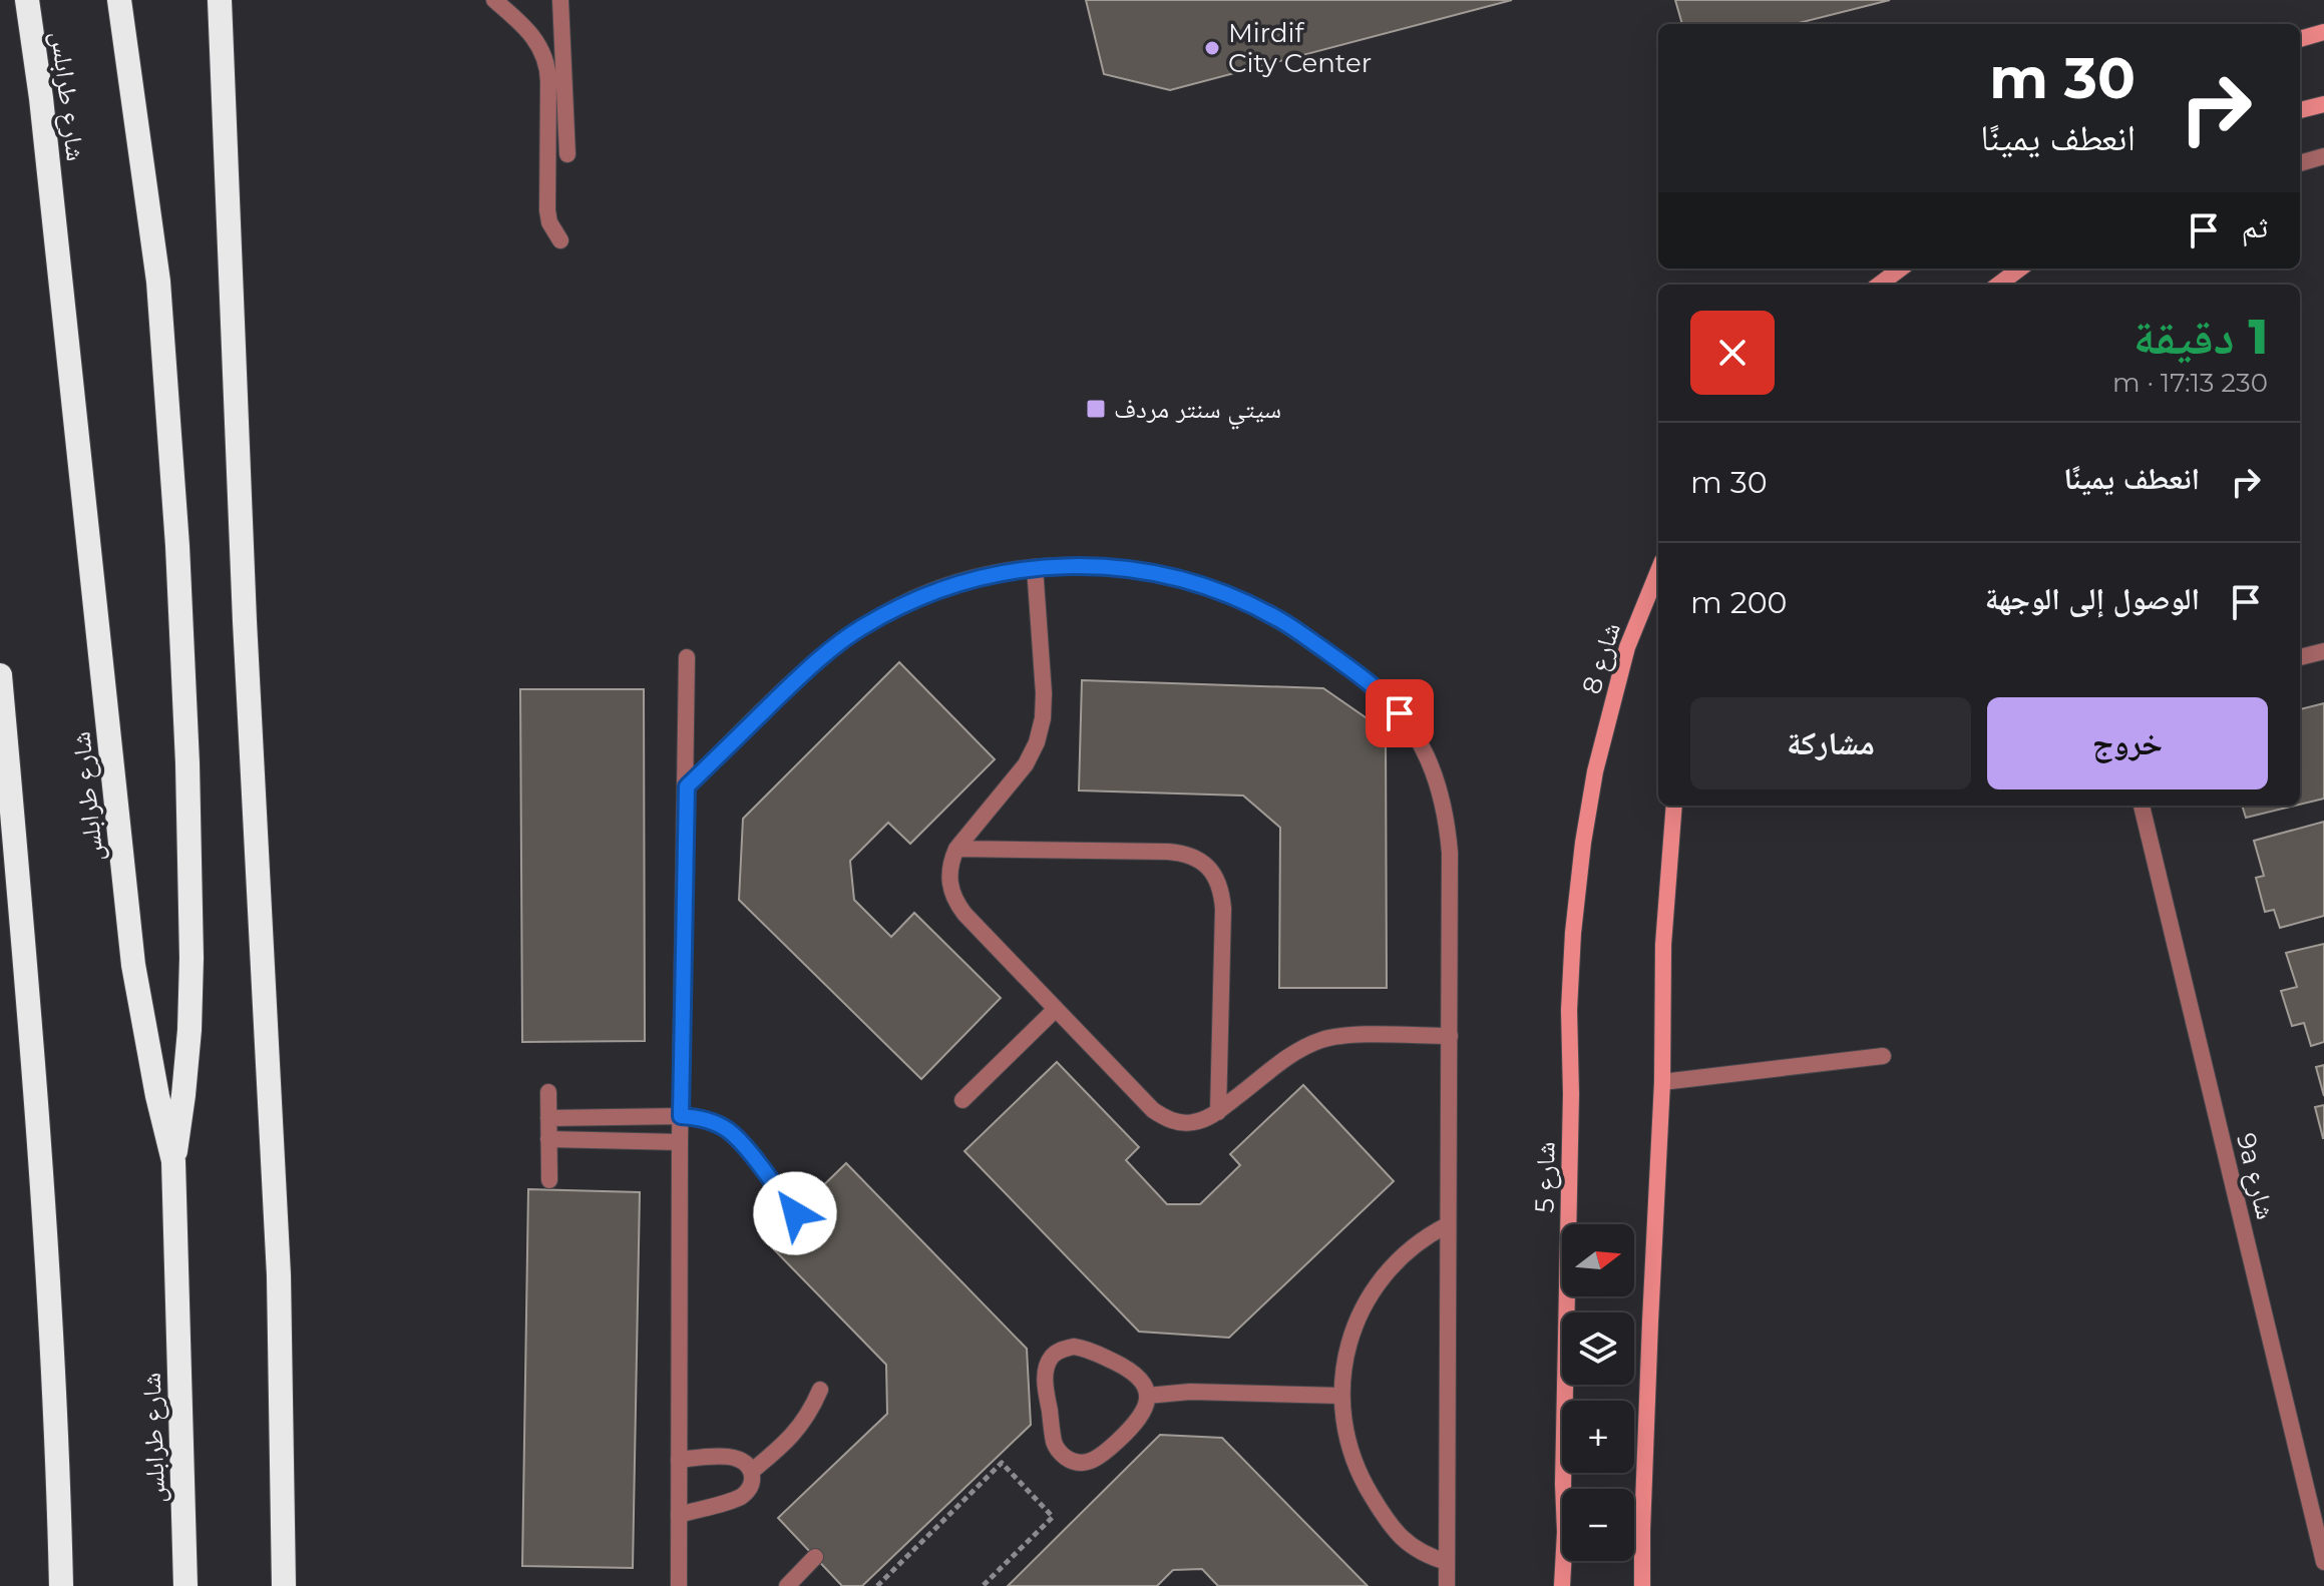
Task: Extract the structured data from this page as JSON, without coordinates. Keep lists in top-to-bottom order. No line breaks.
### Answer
{"streets":{"highway":["شارع طرابلس"],"street":["شارع 8","9a شارع","شارع 5"]},"crossings":[["شارع 8","شارع 5"]],"places":{"other":["Mirdif City Center"],"transit":["سيتي سنتر مردف"]},"north":"right","page":{"turn":["30 m","انعطف يمينًا"],"then":"ثم","heading":["1 دقيقة","230 m · 17:13"],"list":[{"name":"انعطف يمينًا","value":"30 m"},{"name":"الوصول إلى الوجهة","value":"200 m"}],"buttons":["خروج","مشاركة"],"map_buttons":["+","−"]}}
